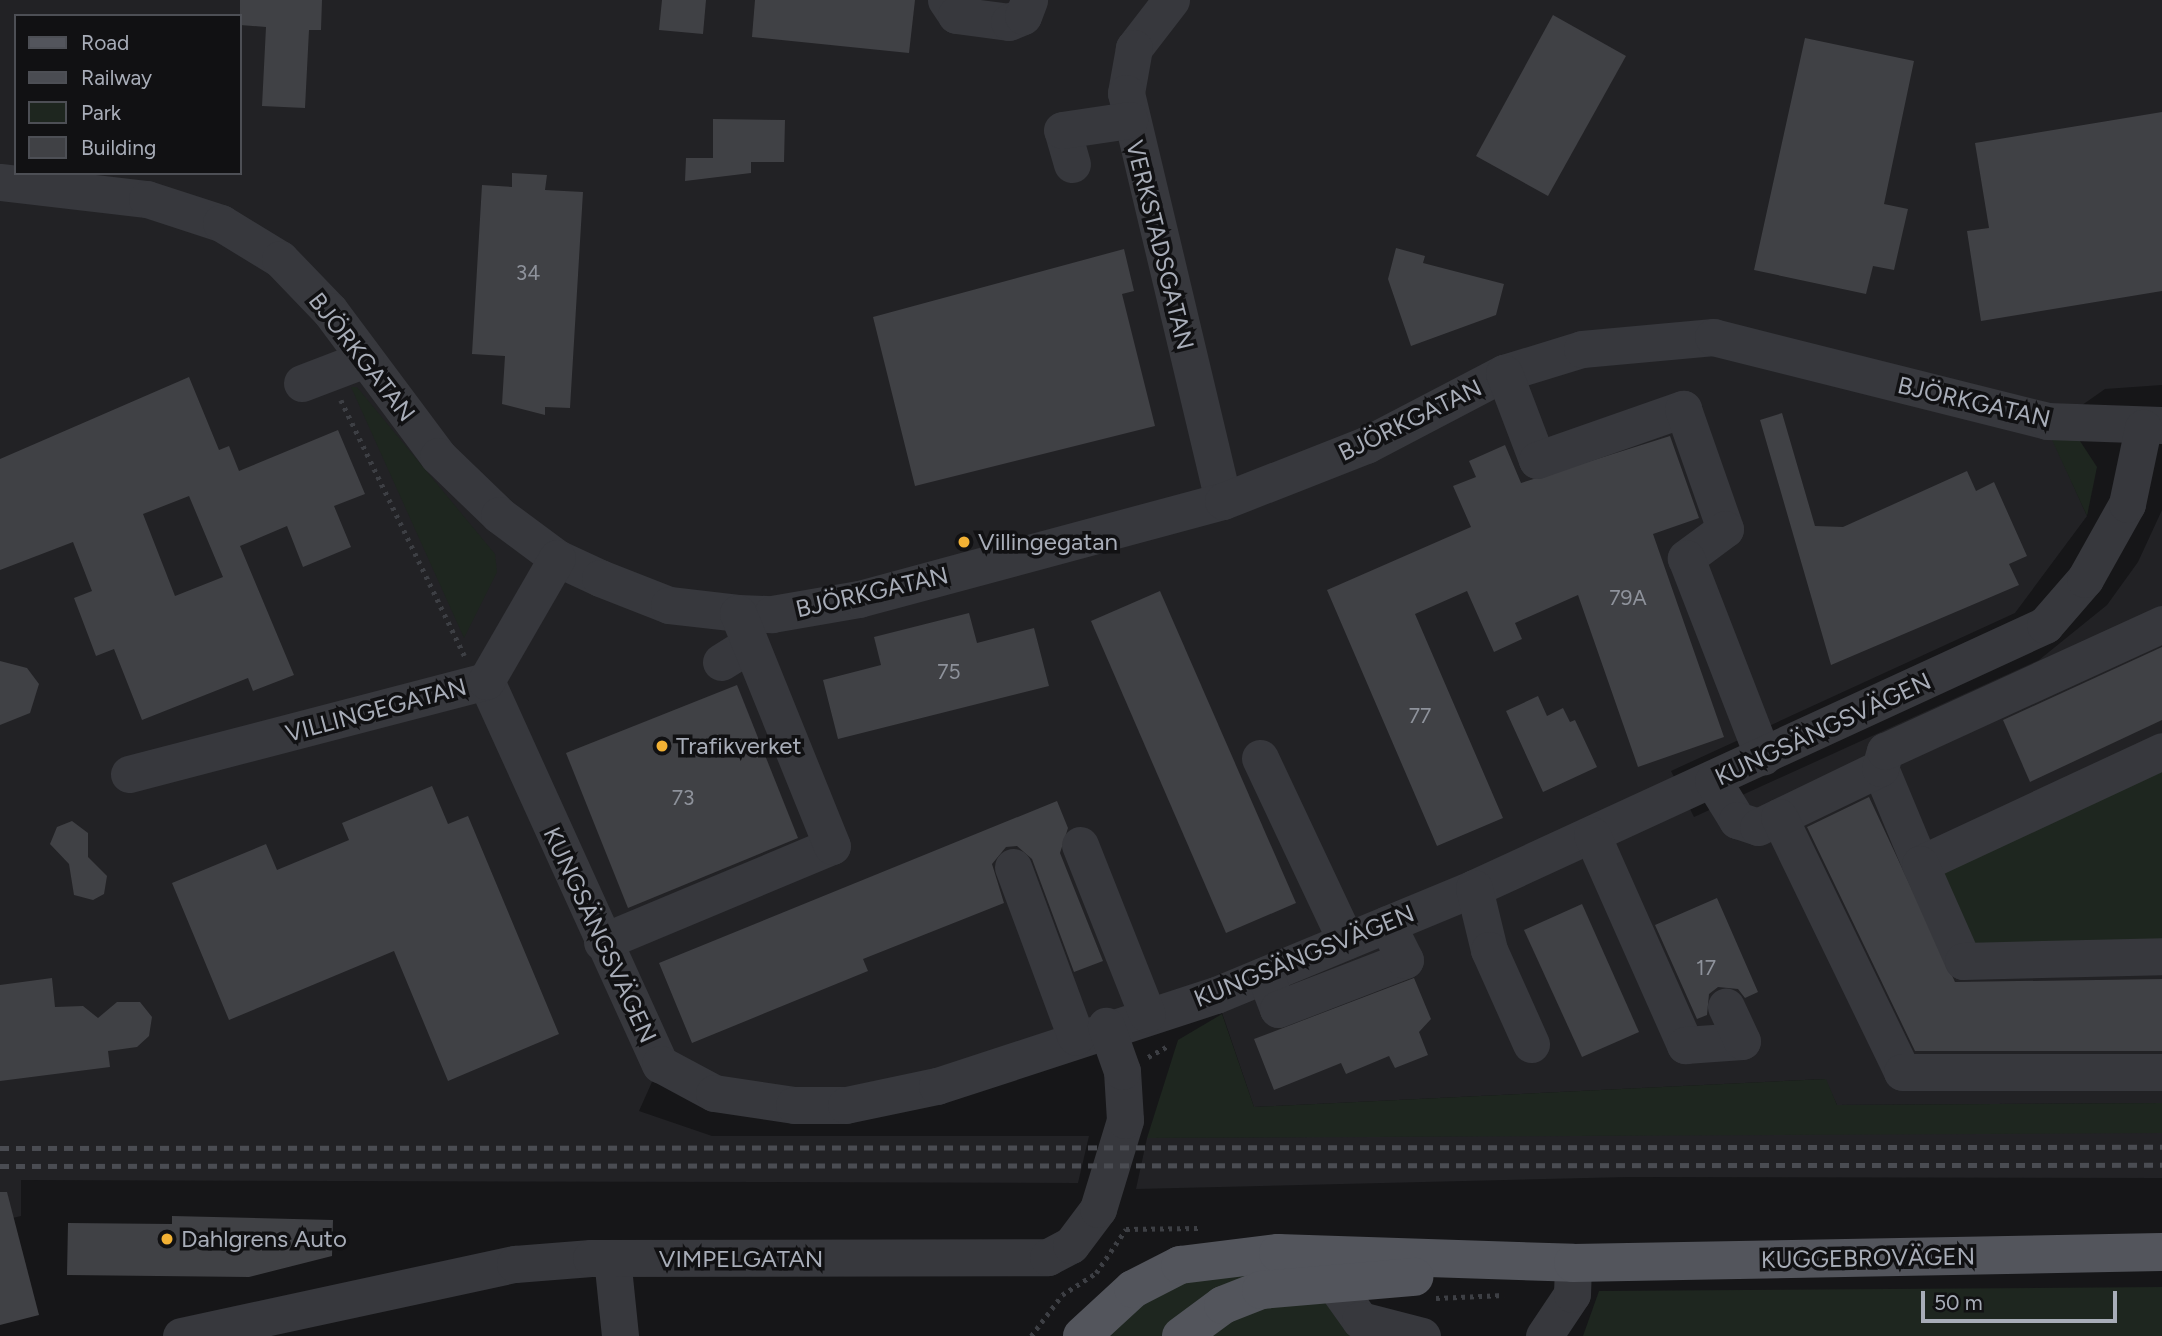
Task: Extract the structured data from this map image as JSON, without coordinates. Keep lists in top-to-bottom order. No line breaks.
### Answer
{"streets":{"main road":["KUGGEBROVÄGEN"],"street":["VERKSTADSGATAN","BJÖRKGATAN","VILLINGEGATAN","KUNGSÄNGSVÄGEN","VIMPELGATAN"]},"crossings":[["VERKSTADSGATAN","BJÖRKGATAN"],["BJÖRKGATAN","VILLINGEGATAN"],["BJÖRKGATAN","KUNGSÄNGSVÄGEN"],["VILLINGEGATAN","KUNGSÄNGSVÄGEN"],["KUNGSÄNGSVÄGEN","VIMPELGATAN"]],"places":["Villingegatan","Trafikverket","Dahlgrens Auto"],"house_numbers":["34","79A","75","77","73","17"],"legend":["Road","Railway","Park","Building"],"scale_bar":"50 m"}
